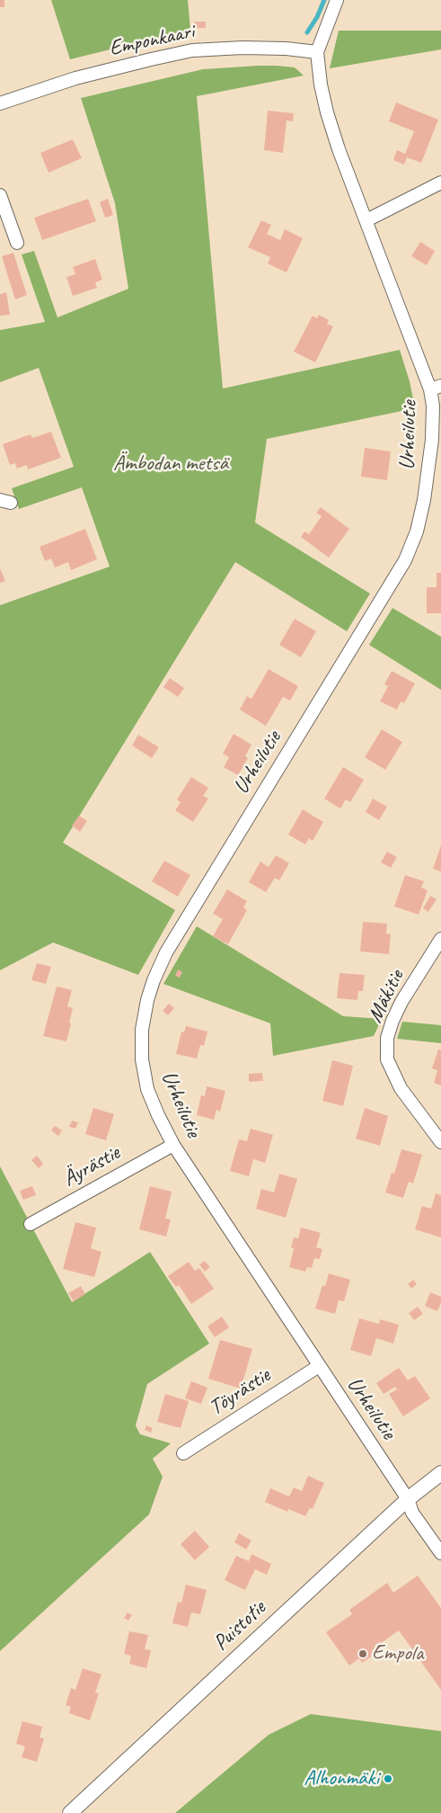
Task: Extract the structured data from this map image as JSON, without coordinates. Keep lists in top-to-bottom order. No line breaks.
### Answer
{"streets":{"street":["Emponkaari","Urheilutie","Mäkitie","Äyrästie","Töyrästie","Puistotie"]},"crossings":[["Emponkaari","Urheilutie"],["Urheilutie","Äyrästie"],["Urheilutie","Töyrästie"],["Urheilutie","Puistotie"]],"parks":["Ämbodan metsä"],"places":["Empola","Alhonmäki"]}
